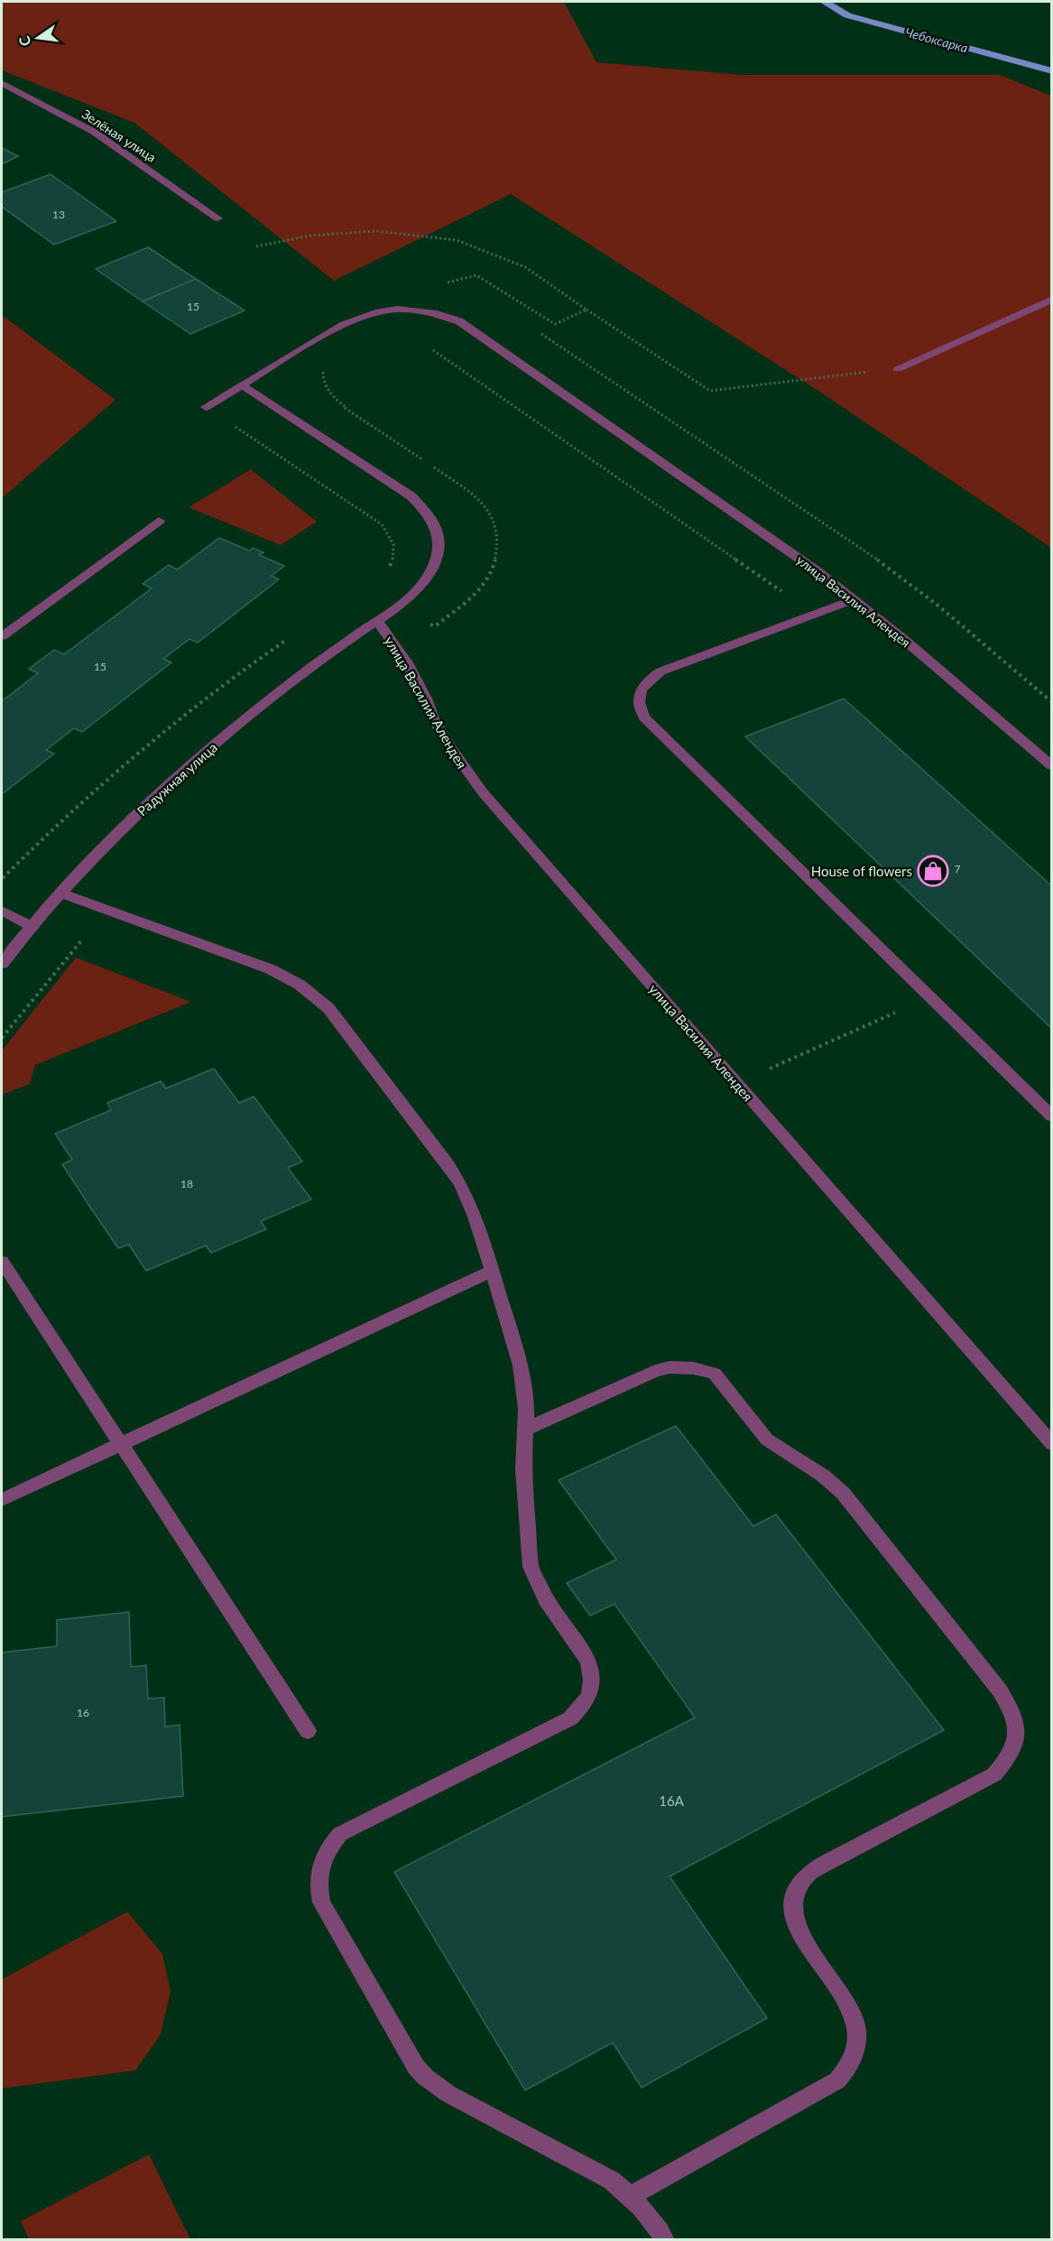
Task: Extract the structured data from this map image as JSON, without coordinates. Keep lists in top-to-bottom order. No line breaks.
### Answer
{"streets":{"street":["Зелёная улица","улица Василия Алендея","Радужная улица"]},"crossings":[["улица Василия Алендея","Радужная улица"]],"water":["Чебоксарка"],"places":{"shop":["House of flowers"]},"house_numbers":["13","15","15","7","18","16","16А"],"north":"left"}
